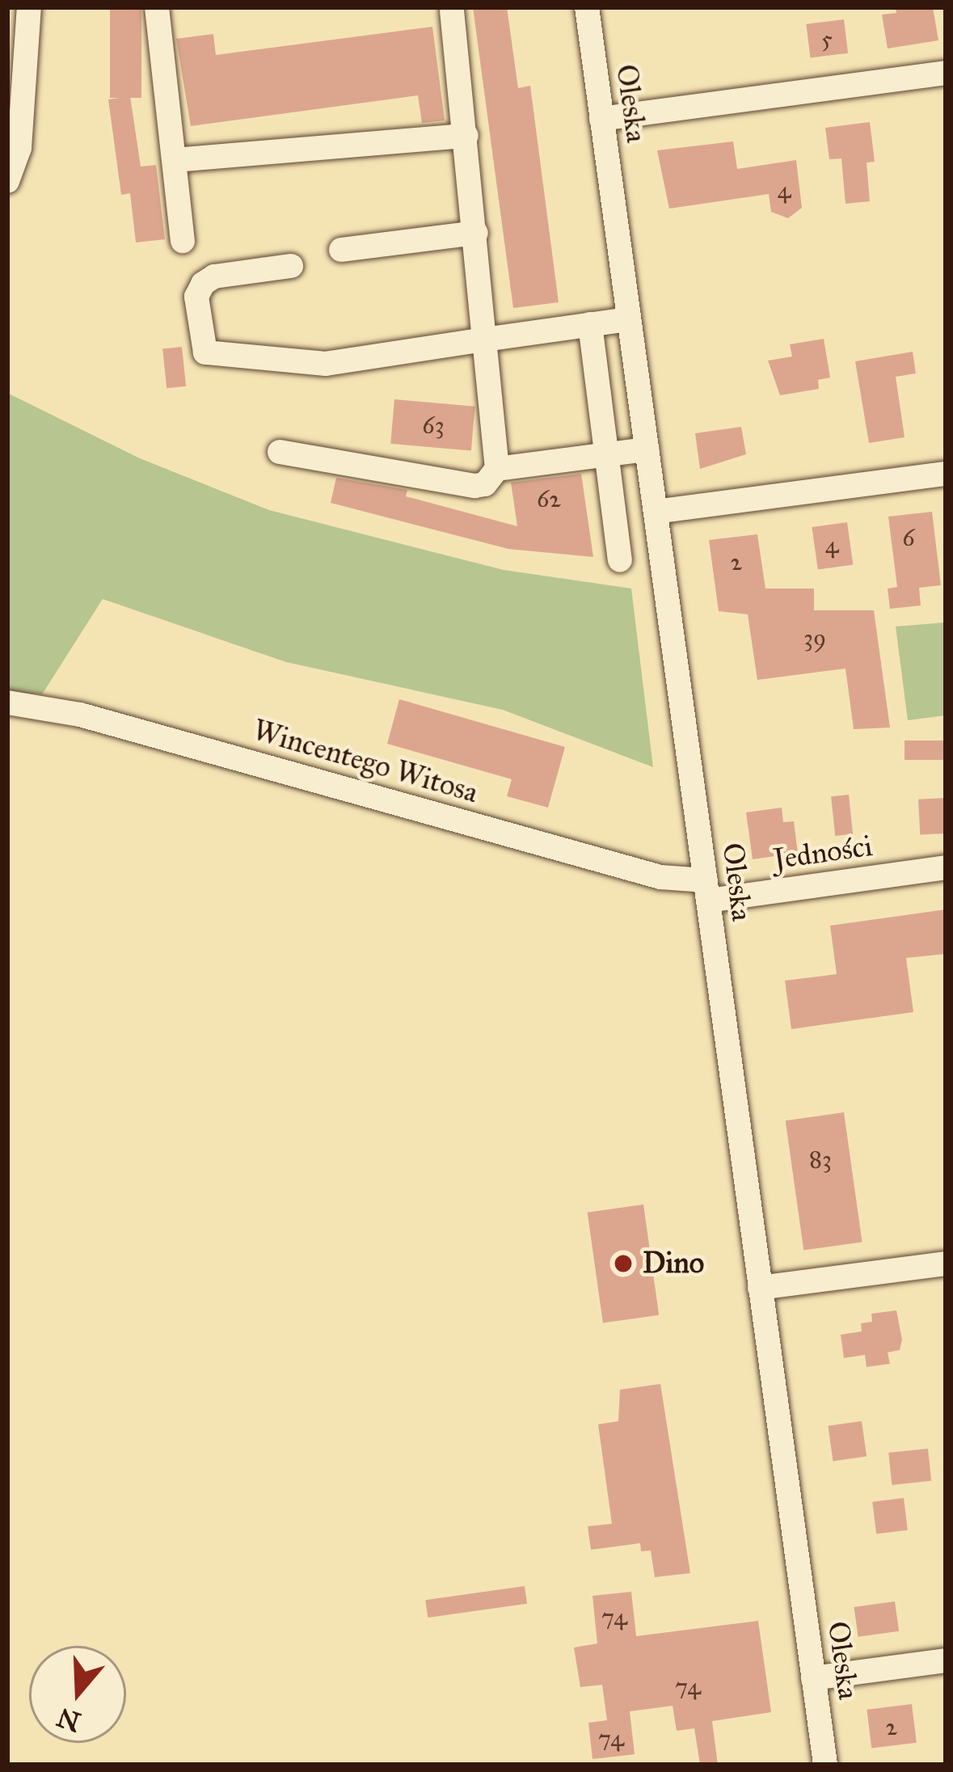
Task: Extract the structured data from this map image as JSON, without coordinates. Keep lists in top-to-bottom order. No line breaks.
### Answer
{"streets":{"street":["Oleska","Wincentego Witosa","Jedności"]},"crossings":[["Oleska","Wincentego Witosa"],["Oleska","Jedności"],["Wincentego Witosa","Jedności"]],"places":["Dino"],"house_numbers":["5","4","63","62","6","4","2","39","83","74","74","2","74"],"north":"bottom"}
